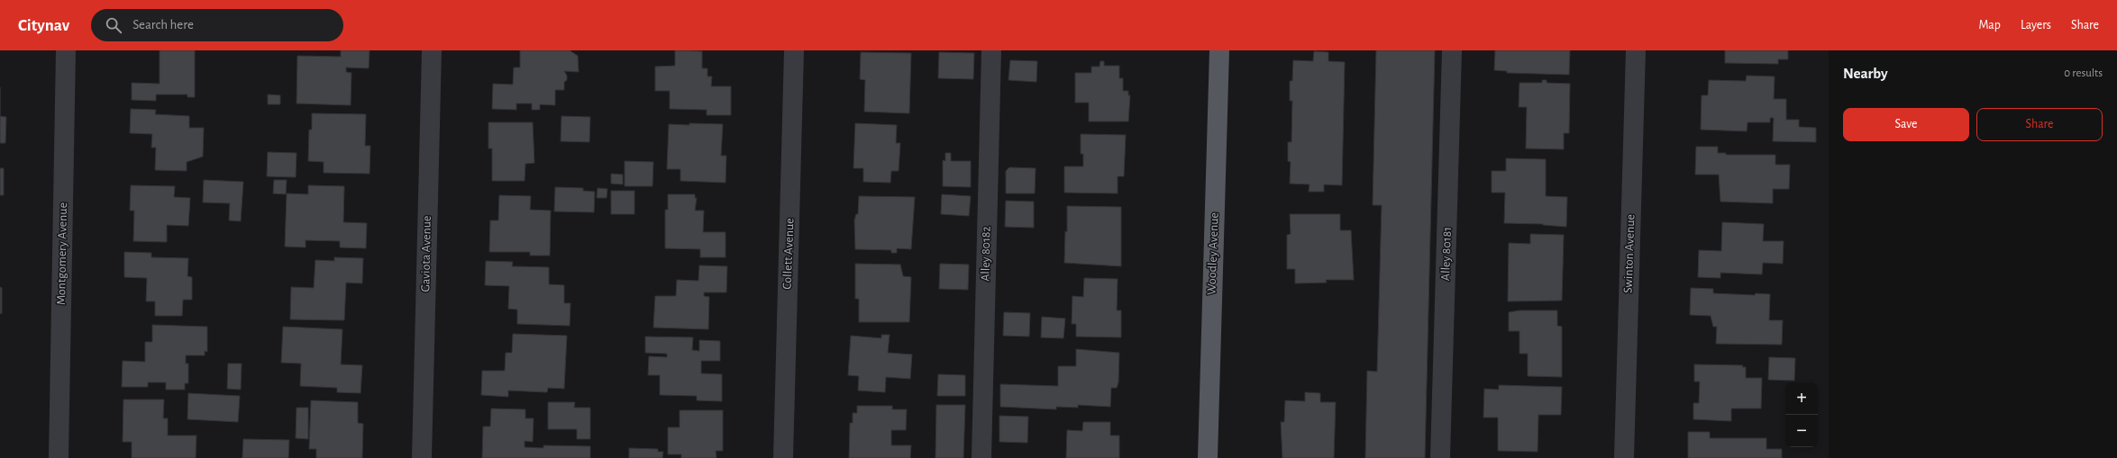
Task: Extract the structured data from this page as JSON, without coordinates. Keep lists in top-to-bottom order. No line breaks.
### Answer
{"streets":{"main road":["Woodley Avenue"],"street":["Montgomery Avenue","Gaviota Avenue","Collett Avenue","Alley 80182","Alley 80181","Swinton Avenue"]},"page":{"header":"Citynav","search":"Search here","nav":["Map","Layers","Share"],"heading":["Nearby","0 results"],"buttons":["Save","Share"],"map_buttons":["+","−"]}}
